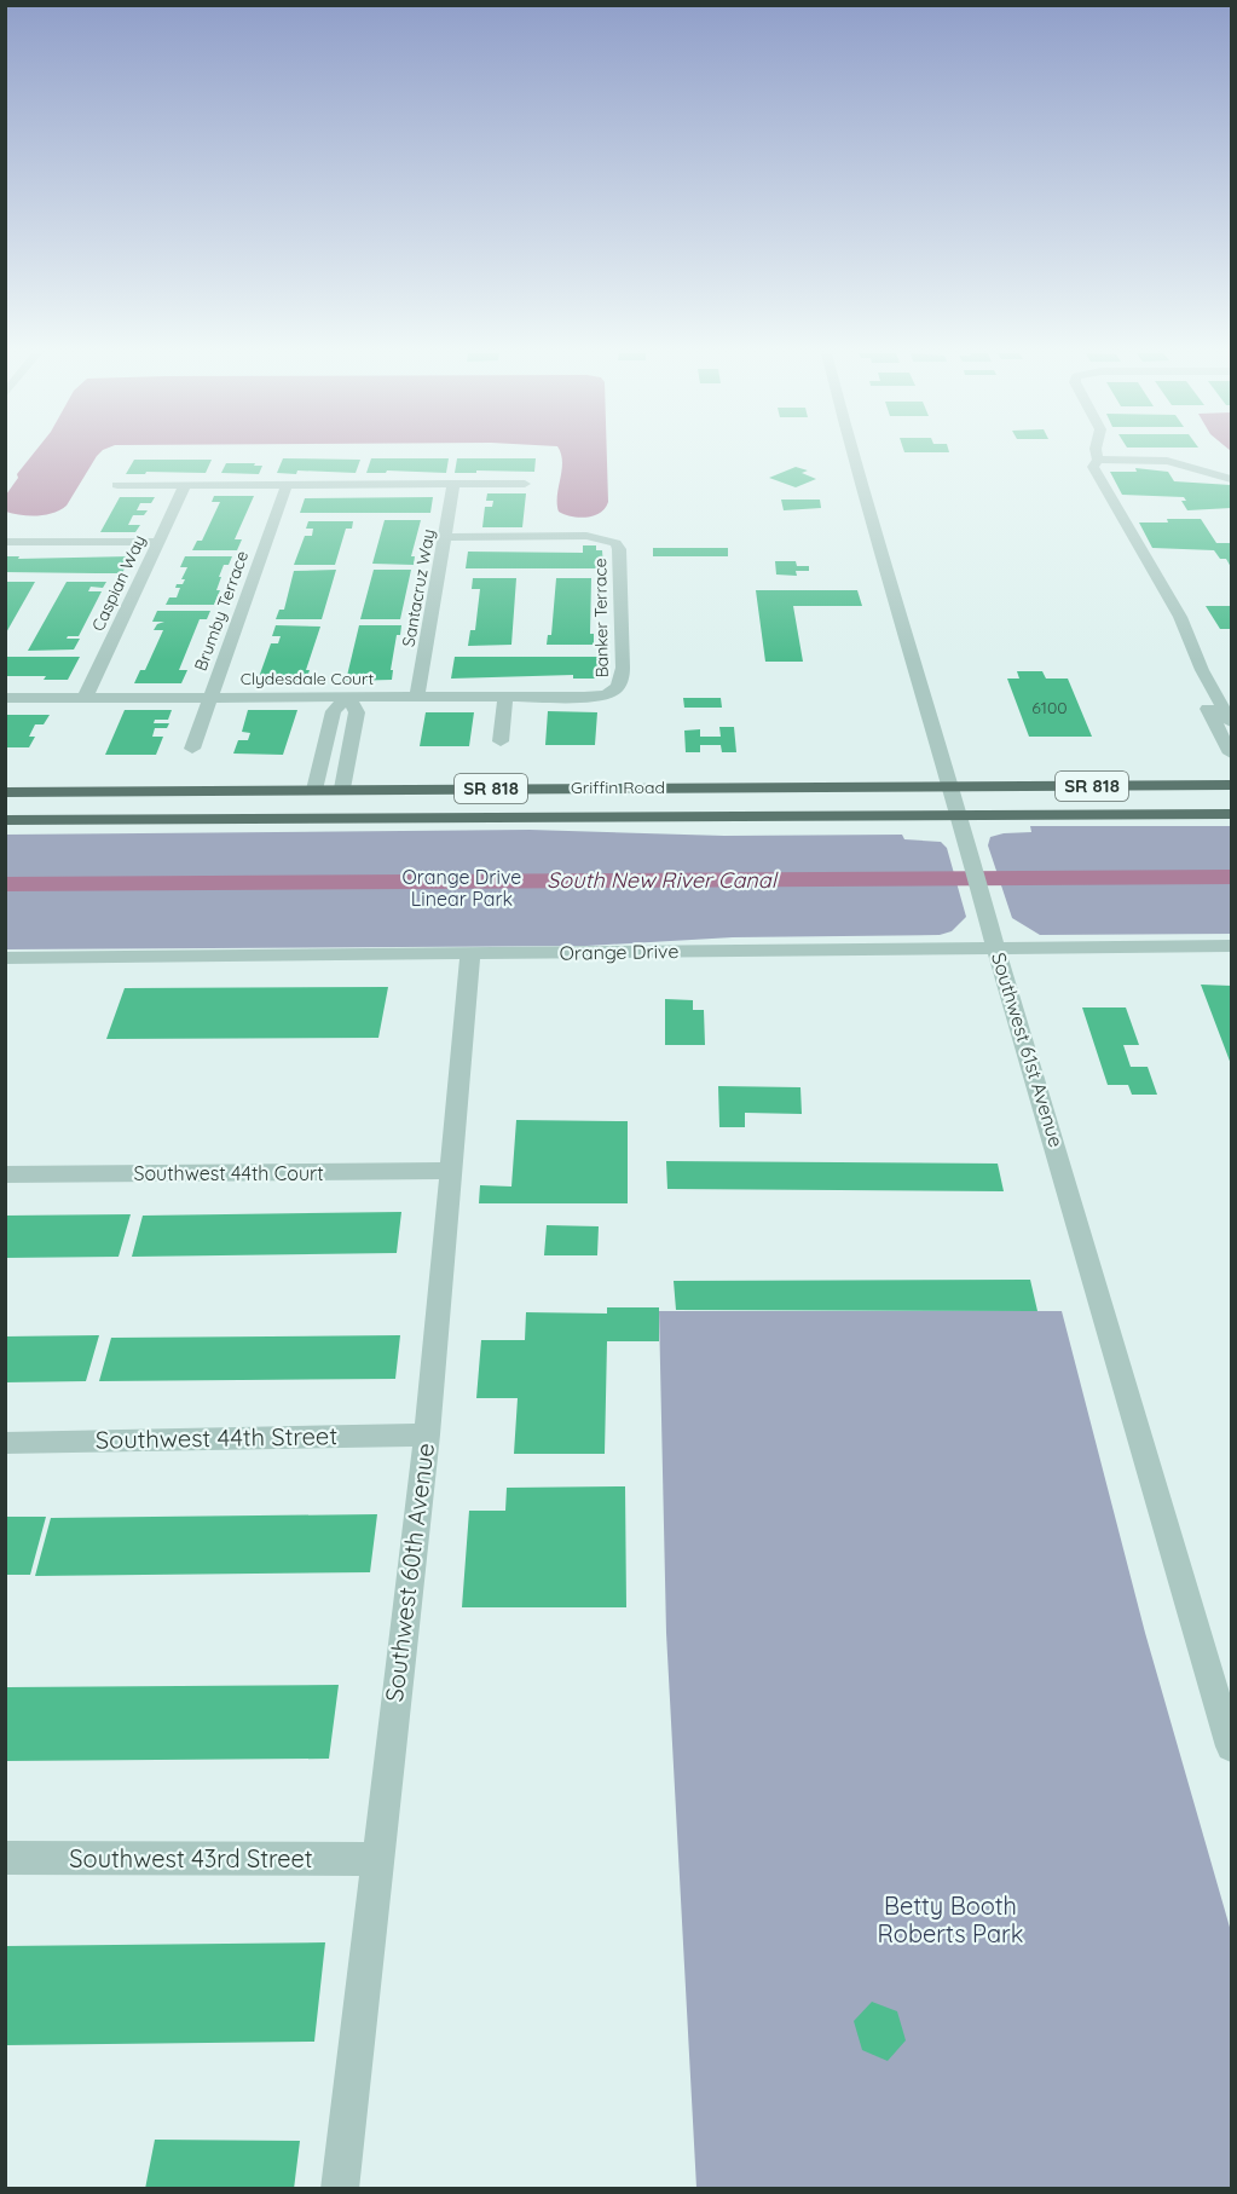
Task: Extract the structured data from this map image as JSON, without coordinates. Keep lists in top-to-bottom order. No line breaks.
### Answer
{"streets":{"main road":["SR 818","Griffin Road"],"street":["Caspian Way","Santacruz Way","Brumby Terrace","Banker Terrace","Clydesdale Court","Orange Drive","Southwest 61st Avenue","Southwest 44th Court","Southwest 44th Street","Southwest 60th Avenue","Southwest 43rd Street"]},"crossings":[["Caspian Way","Clydesdale Court"],["Santacruz Way","Banker Terrace"],["Santacruz Way","Clydesdale Court"],["Brumby Terrace","Clydesdale Court"],["Banker Terrace","Clydesdale Court"],["Griffin Road","Southwest 61st Avenue"],["Orange Drive","Southwest 61st Avenue"],["Orange Drive","Southwest 60th Avenue"],["Southwest 44th Court","Southwest 60th Avenue"],["Southwest 44th Street","Southwest 60th Avenue"],["Southwest 60th Avenue","Southwest 43rd Street"]],"water":["South New River Canal"],"parks":["Orange Drive Linear Park","Betty Booth Roberts Park"],"house_numbers":["6100"]}
